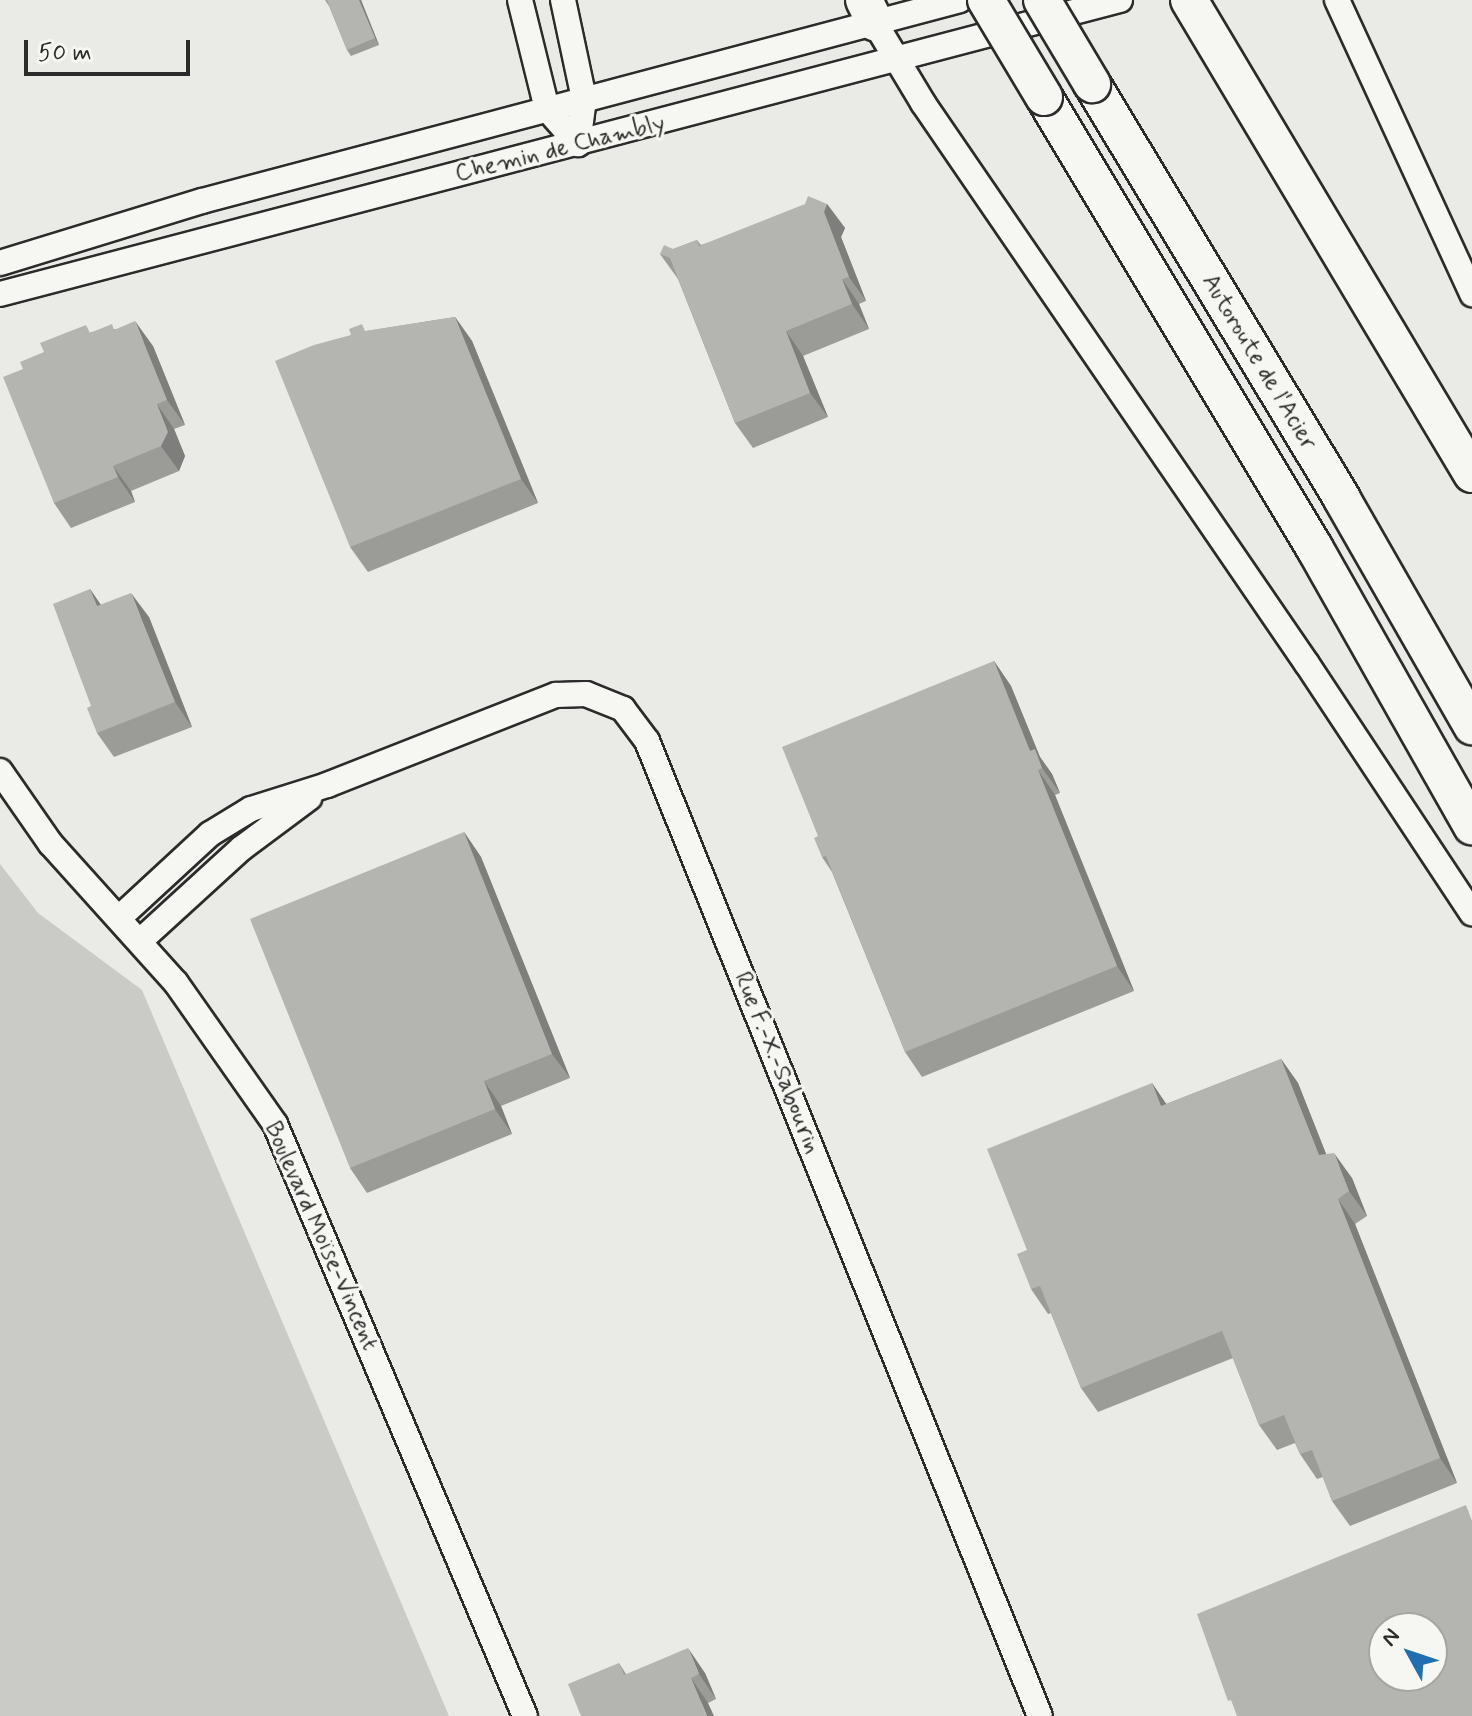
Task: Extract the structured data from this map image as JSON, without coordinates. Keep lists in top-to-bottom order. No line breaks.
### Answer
{"streets":{"highway":["Autoroute de l'Acier"],"street":["Chemin de Chambly","Rue F.-X.-Sabourin","Boulevard Moïse-Vincent"]},"crossings":[["Rue F.-X.-Sabourin","Boulevard Moïse-Vincent"]],"scale_bar":"50 m","north":"top left"}
